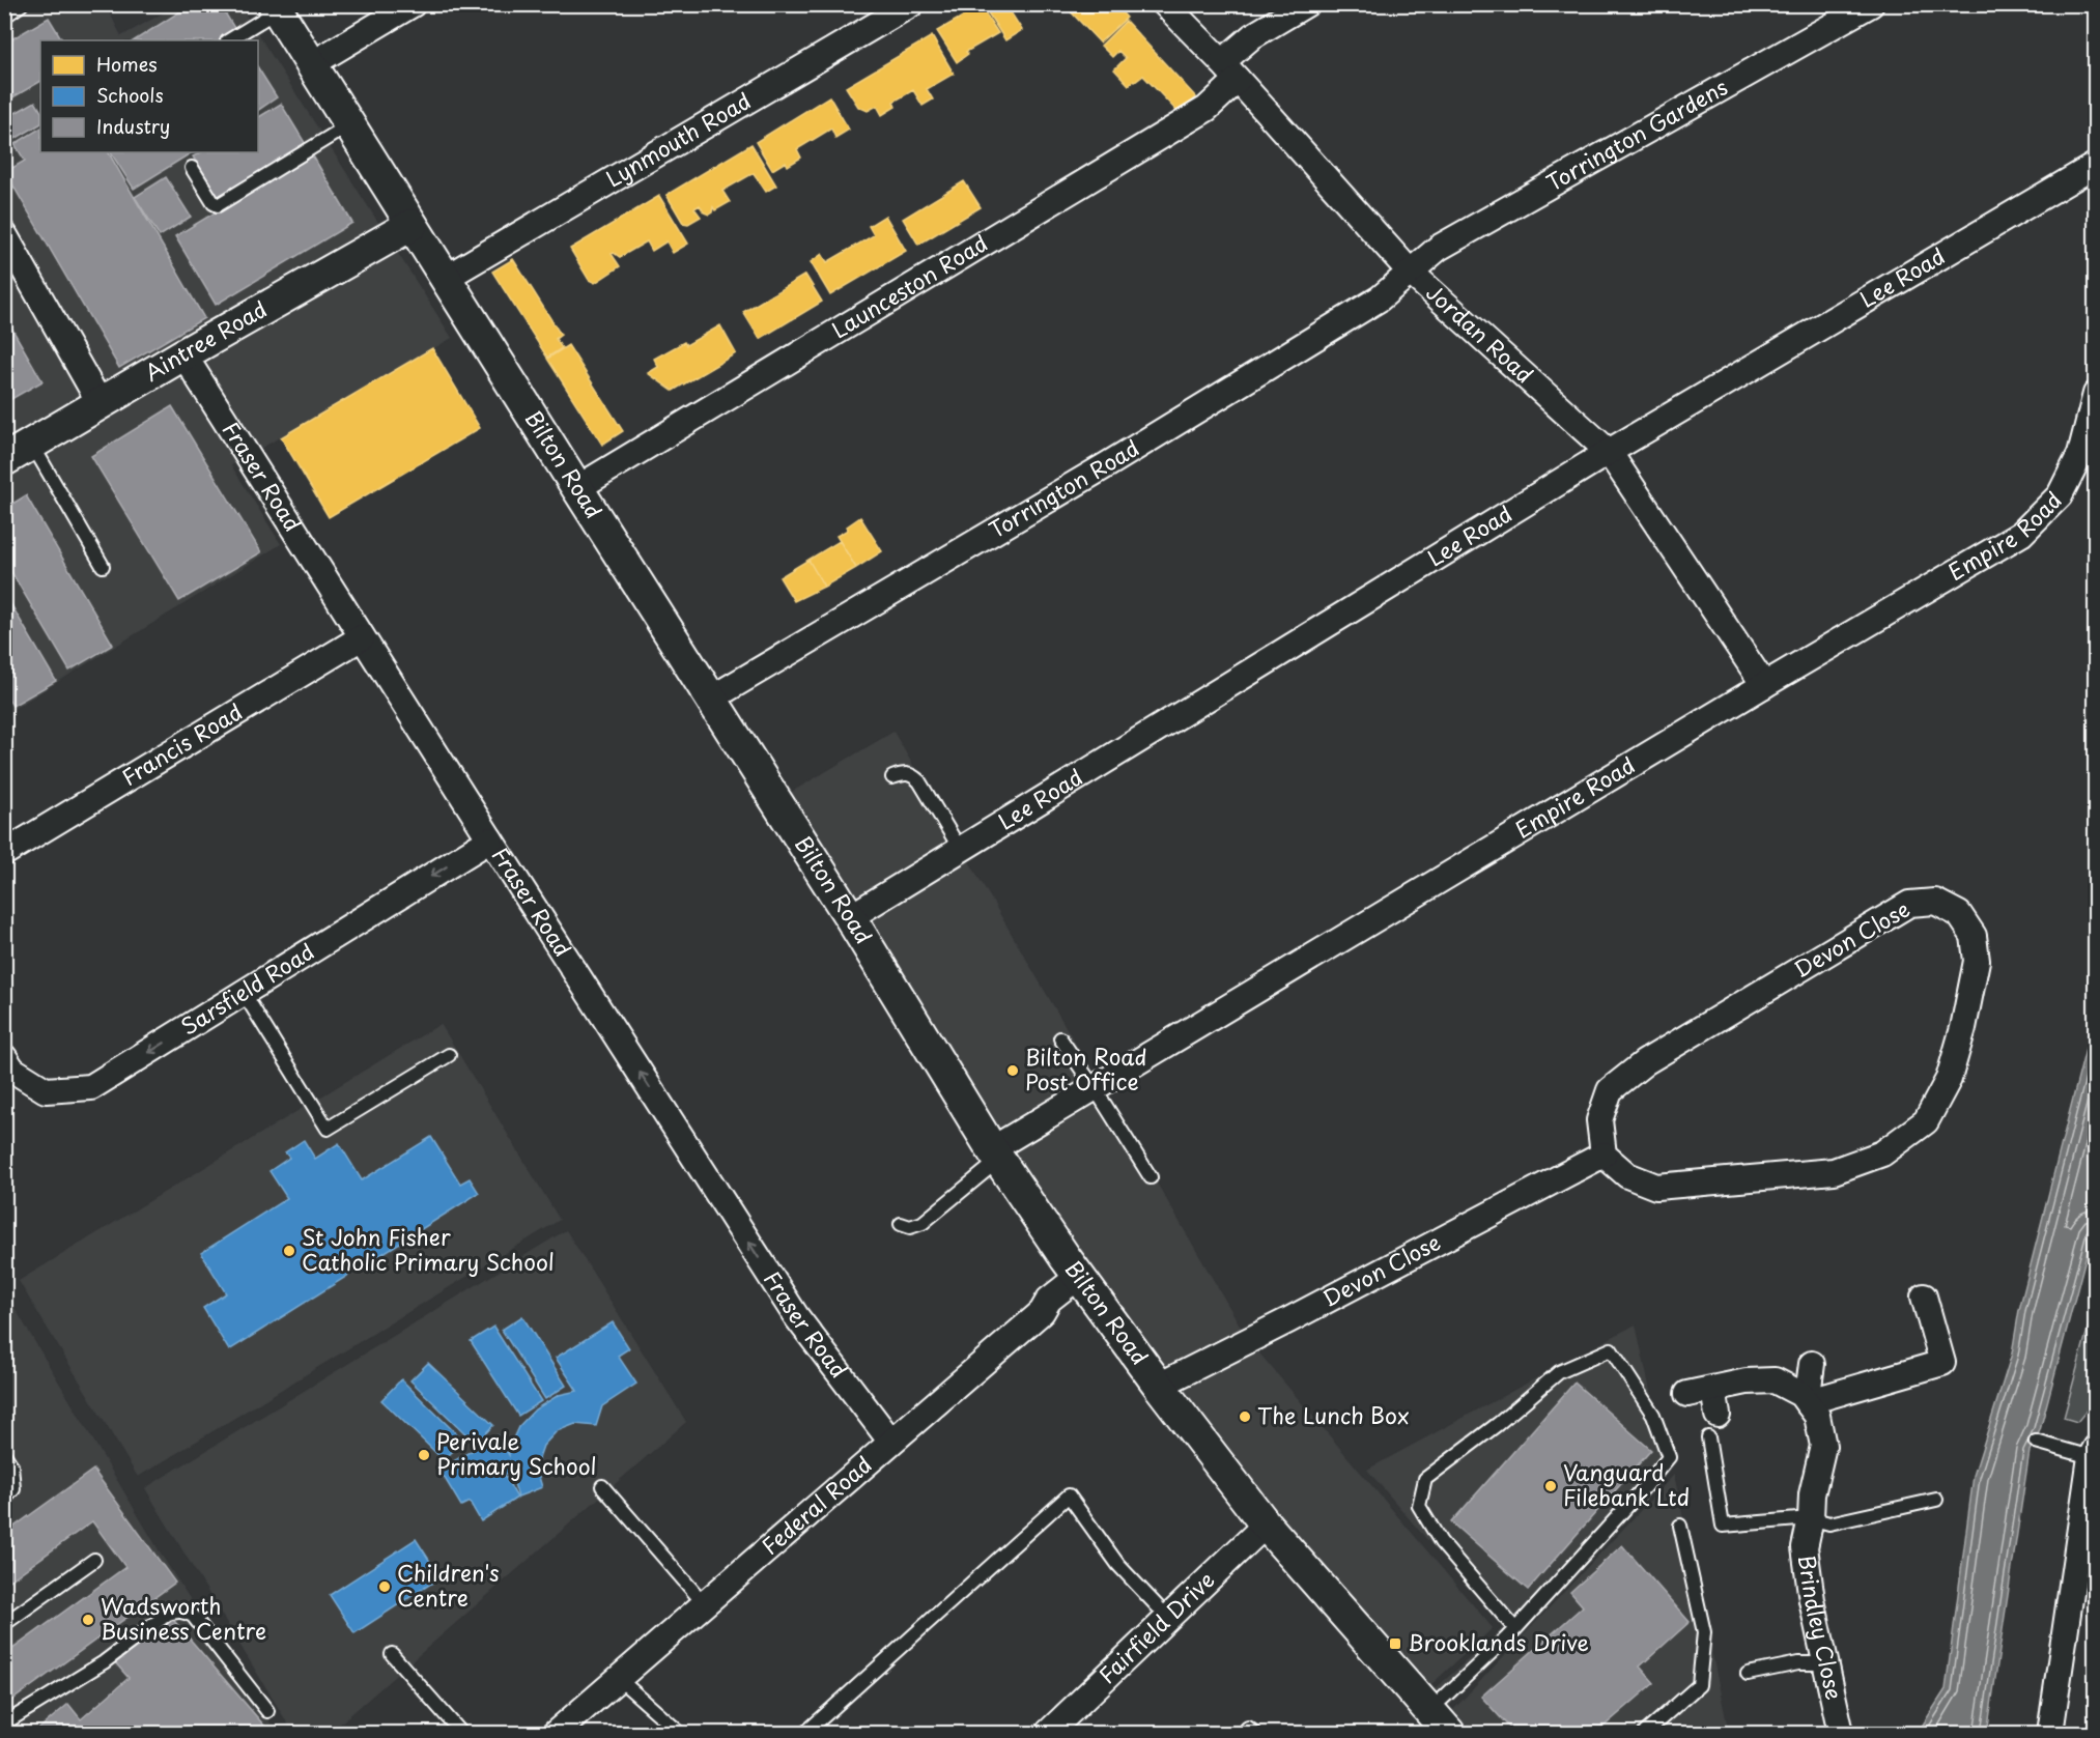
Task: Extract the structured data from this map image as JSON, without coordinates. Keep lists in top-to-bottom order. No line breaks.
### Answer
{"streets":{"street":["Torrington Gardens","Lynmouth Road","Lee Road","Launceston Road","Jordan Road","Aintree Road","Bilton Road","Fraser Road","Torrington Road","Empire Road","Francis Road","Devon Close","Sarsfield Road","Federal Road","Brindley Close","Fairfield Drive"]},"crossings":[["Torrington Gardens","Jordan Road"],["Torrington Gardens","Torrington Road"],["Lynmouth Road","Bilton Road"],["Lee Road","Jordan Road"],["Lee Road","Bilton Road"],["Launceston Road","Jordan Road"],["Launceston Road","Bilton Road"],["Jordan Road","Torrington Road"],["Jordan Road","Empire Road"],["Aintree Road","Bilton Road"],["Aintree Road","Fraser Road"],["Bilton Road","Torrington Road"],["Bilton Road","Empire Road"],["Bilton Road","Devon Close"],["Bilton Road","Federal Road"],["Bilton Road","Fairfield Drive"],["Fraser Road","Francis Road"],["Fraser Road","Sarsfield Road"],["Fraser Road","Federal Road"]],"one_way":["Fraser Road","Sarsfield Road"],"places":{"other":["Bilton Road Post Office","St John Fisher Catholic Primary School","The Lunch Box","Perivale Primary School","Vanguard Filebank Ltd","Children's Centre","Wadsworth Business Centre"],"transit":["Brooklands Drive"]},"legend":["Homes","Schools","Industry"]}
